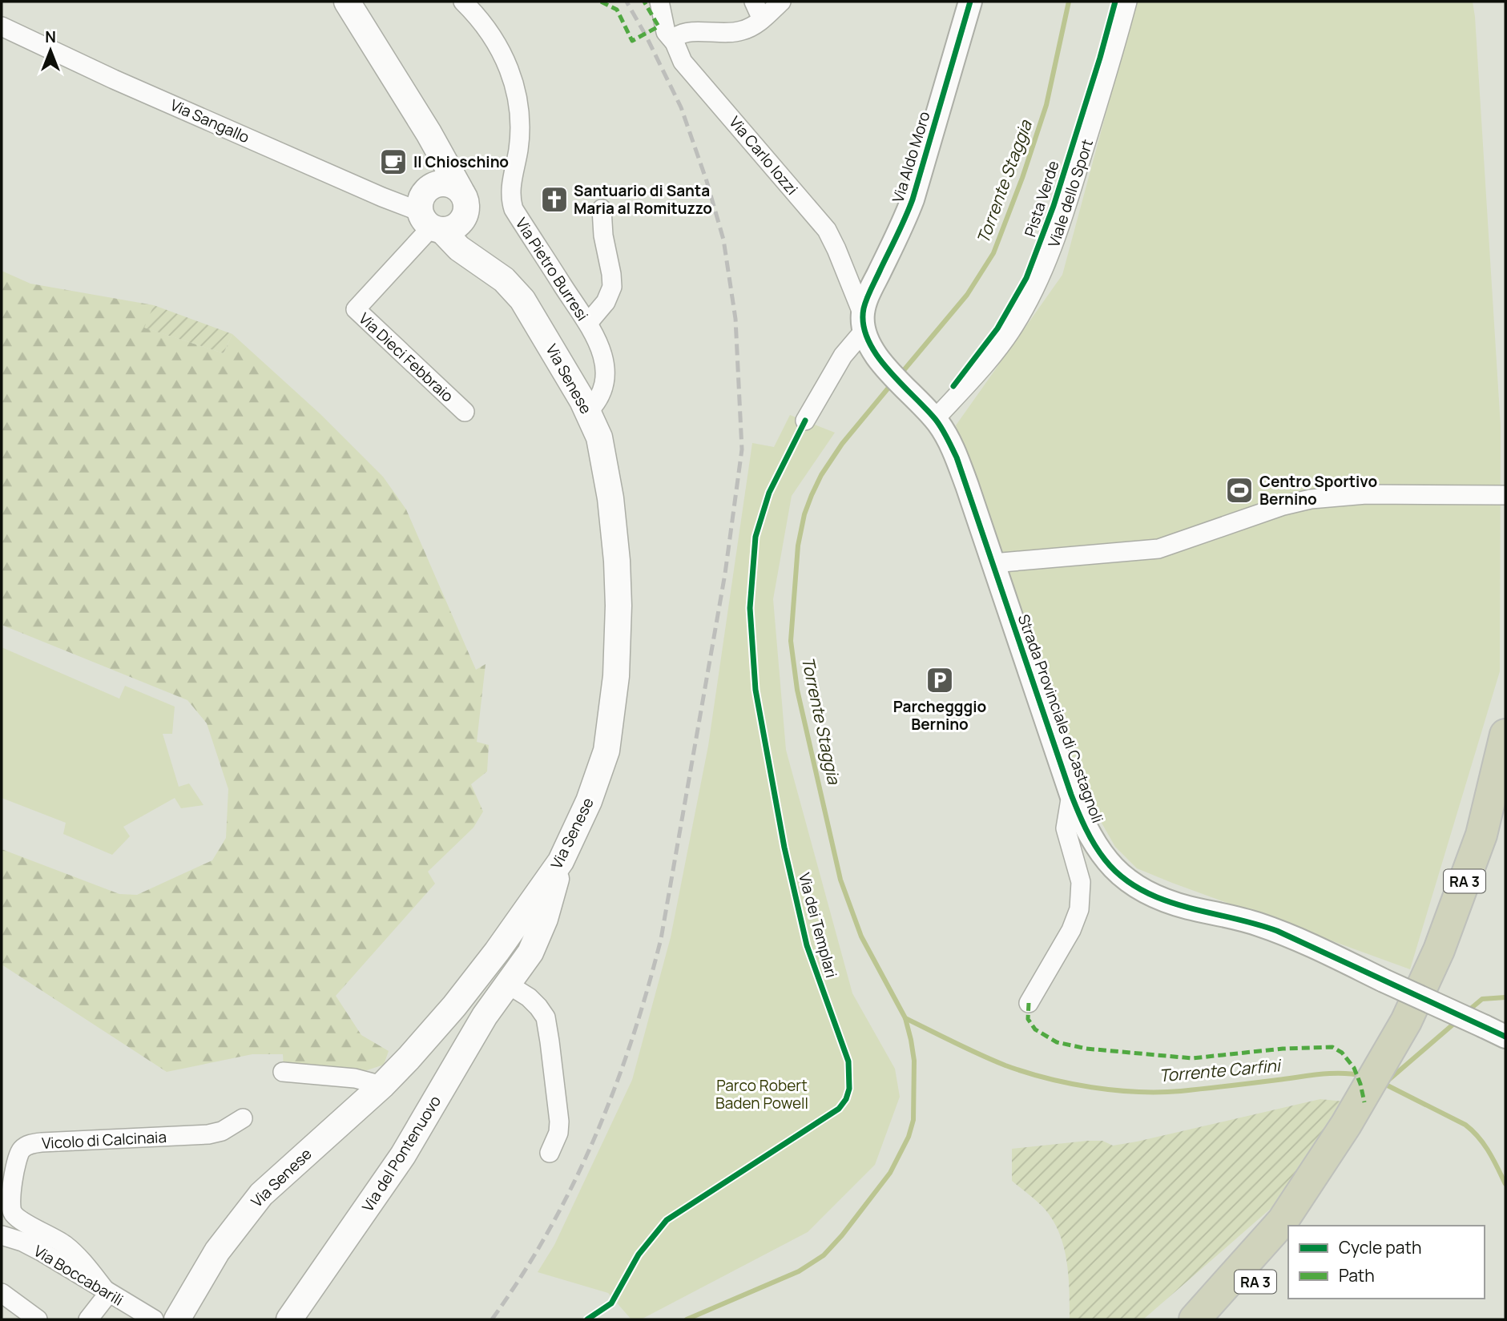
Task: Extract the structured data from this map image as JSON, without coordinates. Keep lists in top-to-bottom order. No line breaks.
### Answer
{"streets":{"highway":["RA 3"],"main road":["Via Senese","Via del Pontenuovo"],"street":["Via Sangallo","Via Carlo Iozzi","Via Aldo Moro","Viale dello Sport","Via Pietro Burresi","Via Dieci Febbraio","Strada Provinciale di Castagnoli","Vicolo di Calcinaia","Via Boccabarili"],"cycle path":["Pista Verde","Via dei Templari"]},"crossings":[["Via Sangallo","Via Dieci Febbraio"],["Via Sangallo","Via Senese"],["Via Carlo Iozzi","Via Aldo Moro"],["Via Carlo Iozzi","Strada Provinciale di Castagnoli"],["Via Aldo Moro","Strada Provinciale di Castagnoli"],["Viale dello Sport","Strada Provinciale di Castagnoli"],["Via Pietro Burresi","Via Senese"],["Via Dieci Febbraio","Via Senese"],["Via Senese","Via del Pontenuovo"],["Vicolo di Calcinaia","Via Boccabarili"]],"water":["Torrente Staggia","Torrente Carfini"],"parks":["Parco Robert Baden Powell"],"places":{"cafe":["Il Chioschino"],"church":["Santuario di Santa Maria al Romituzzo"],"sports":["Centro Sportivo Bernino"],"parking":["Parchegggio Bernino"]},"legend":["Cycle path","Path"],"north":"top"}
